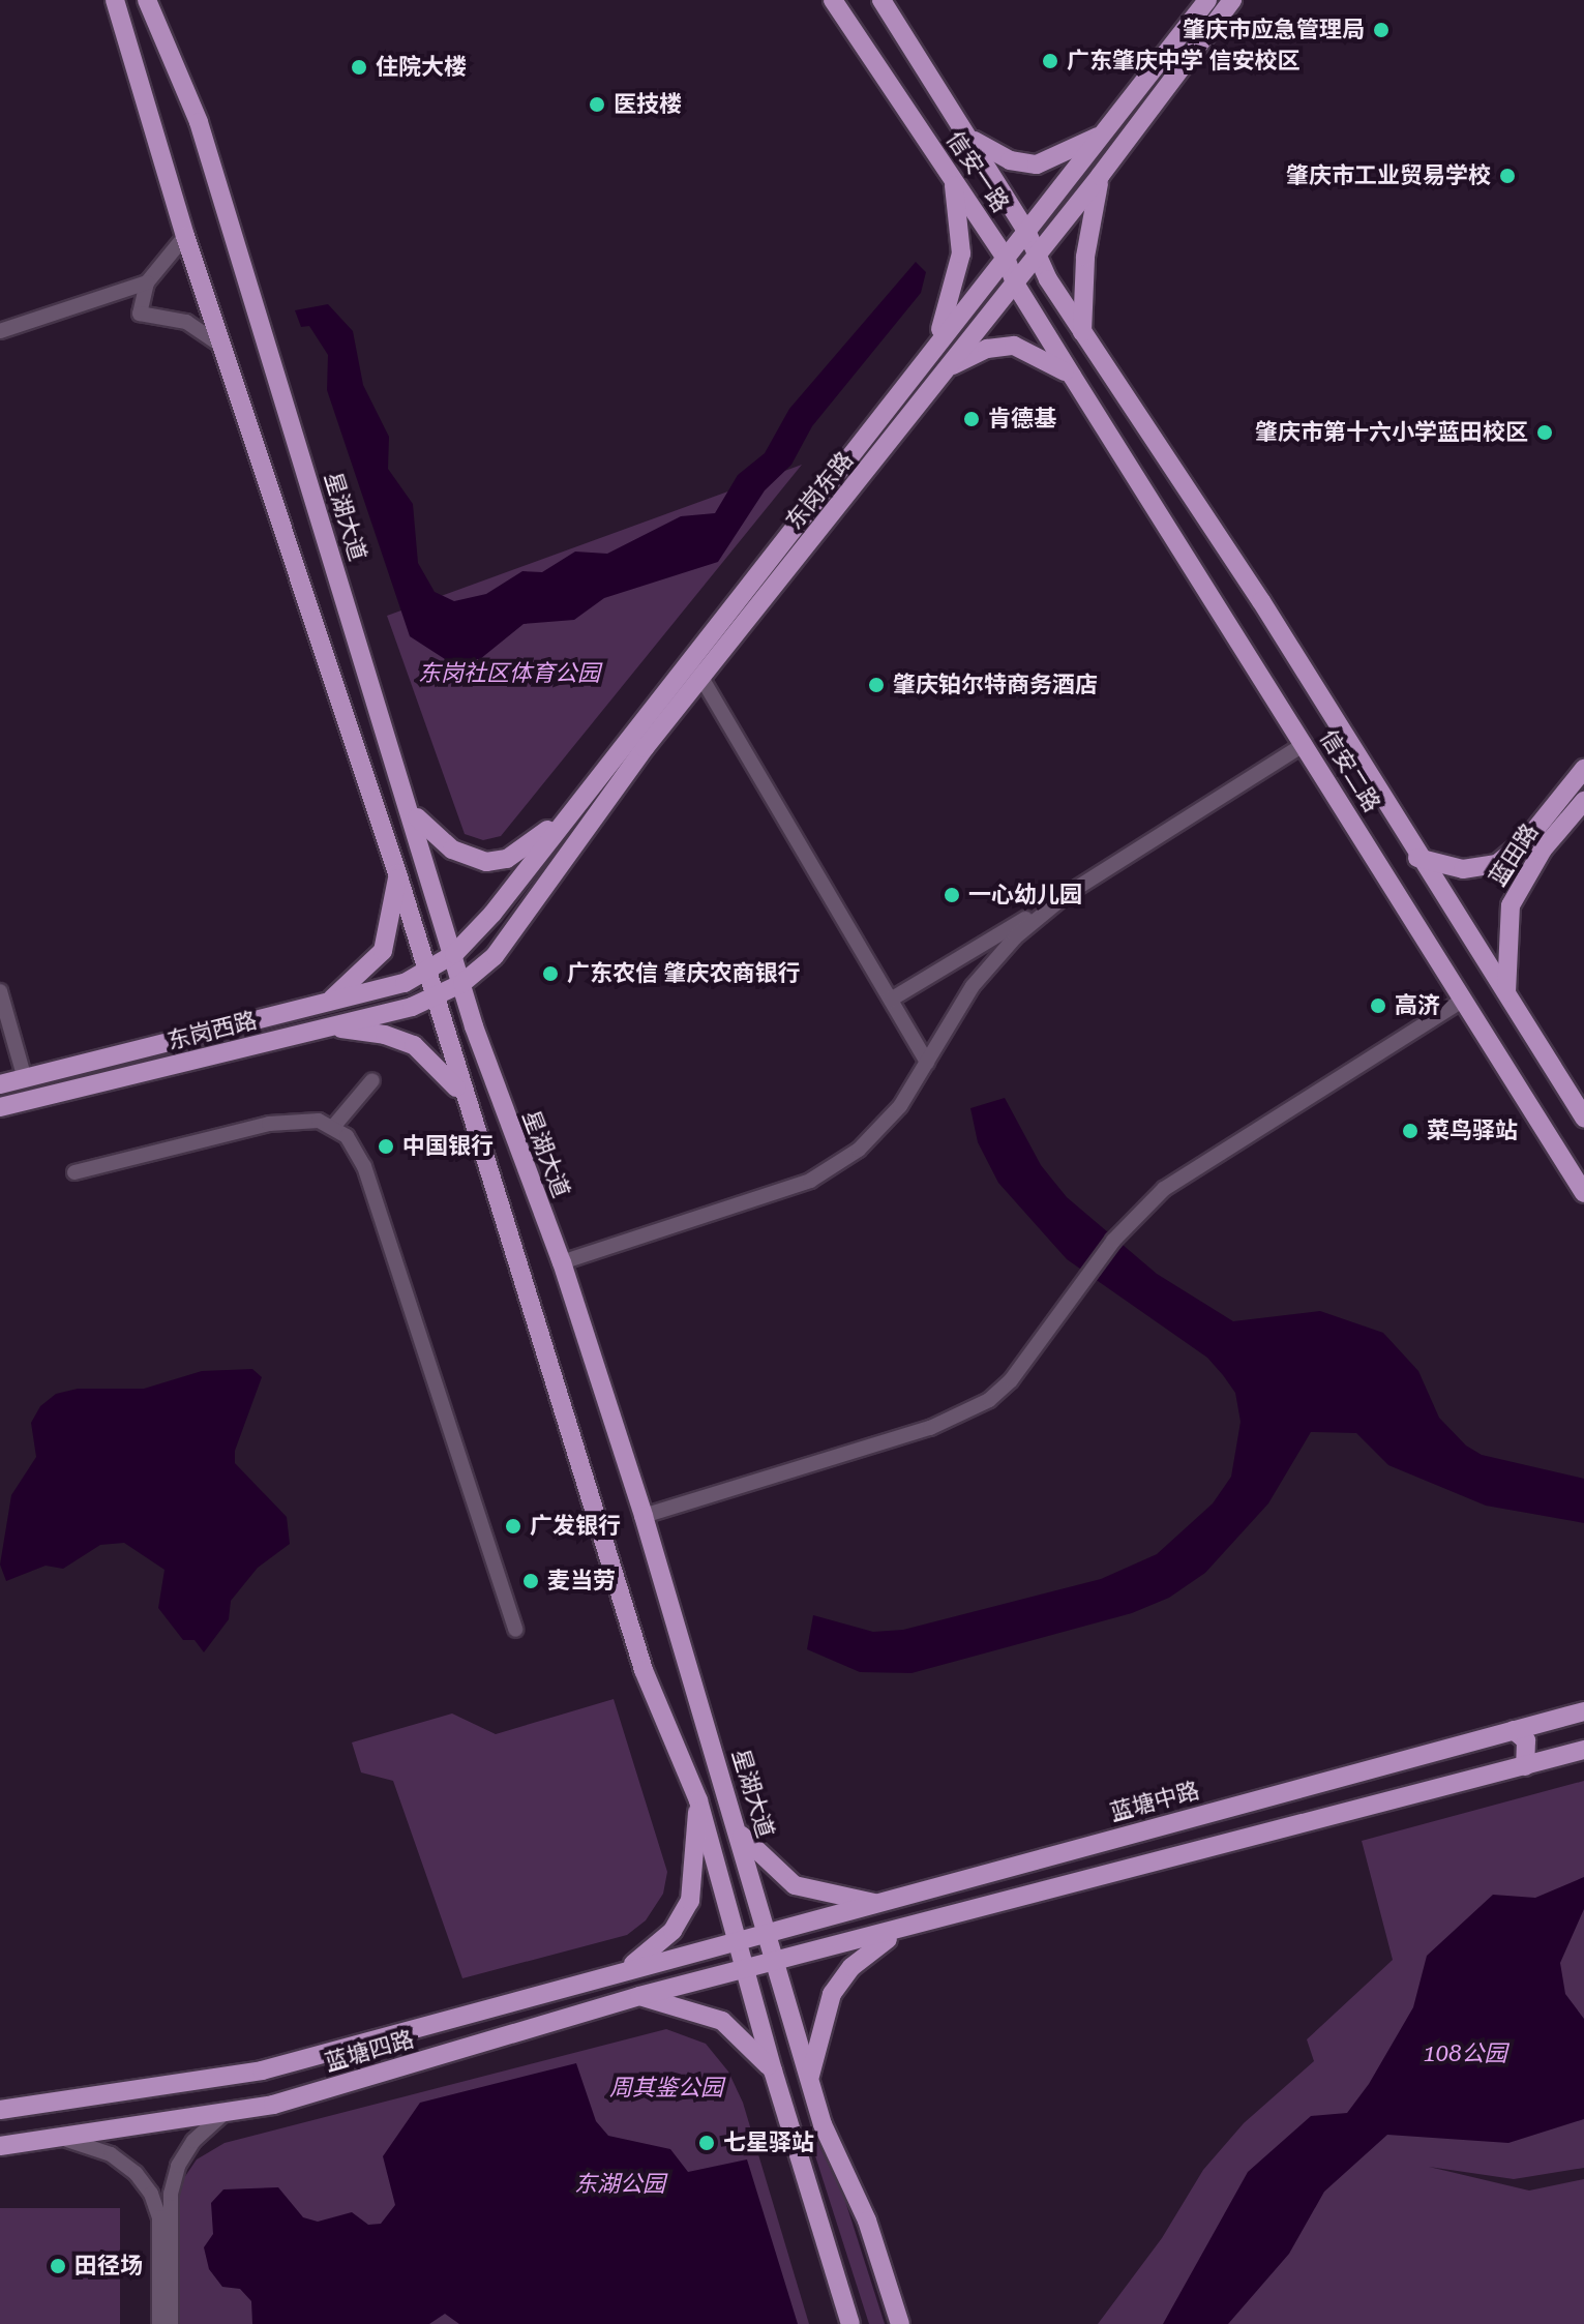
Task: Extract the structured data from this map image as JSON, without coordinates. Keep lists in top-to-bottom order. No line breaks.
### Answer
{"streets":{"main road":["信安一路","东岗东路","星湖大道","信安二路","蓝田路","东岗西路","蓝塘中路","蓝塘四路"]},"crossings":[["信安一路","东岗东路"],["信安一路","信安二路"],["东岗东路","星湖大道"],["东岗东路","东岗西路"],["星湖大道","蓝塘中路"],["信安二路","蓝田路"],["蓝塘中路","蓝塘四路"]],"parks":["东岗社区体育公园","108公园","周其鉴公园","东湖公园"],"places":["肇庆市应急管理局","广东肇庆中学 信安校区","住院大楼","医技楼","肇庆市工业贸易学校","肯德基","肇庆市第十六小学蓝田校区","肇庆铂尔特商务酒店","一心幼儿园","广东农信 肇庆农商银行","高济","菜鸟驿站","中国银行","广发银行","麦当劳","七星驿站","田径场"]}
